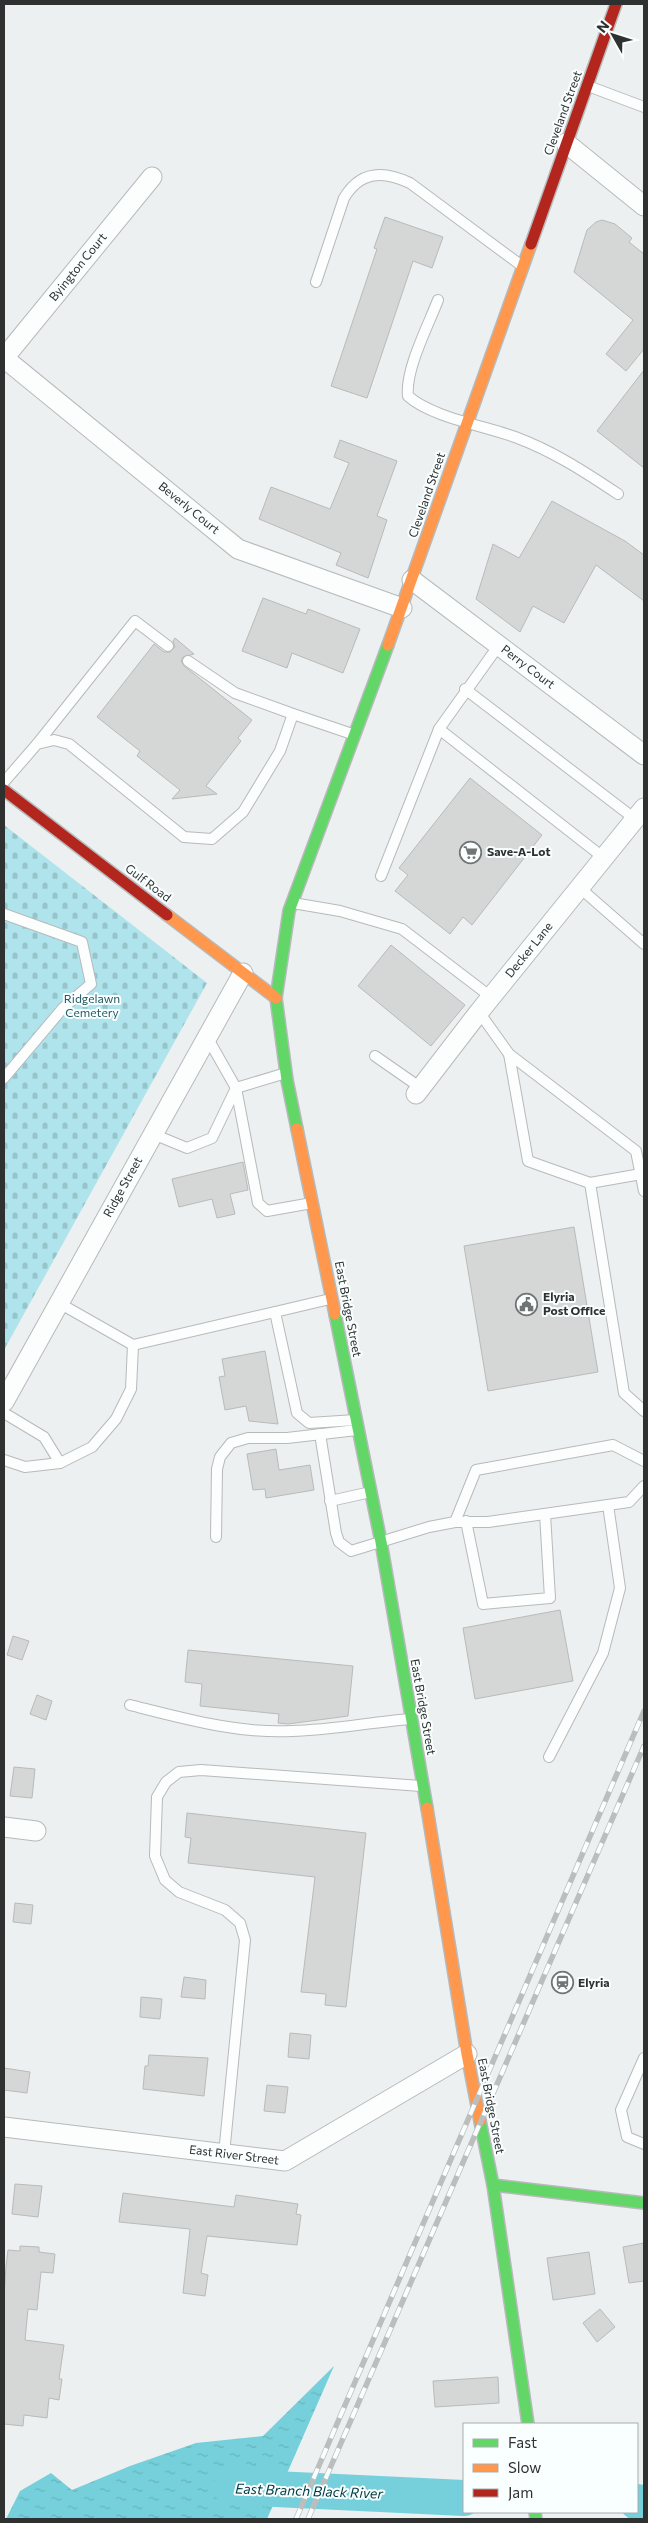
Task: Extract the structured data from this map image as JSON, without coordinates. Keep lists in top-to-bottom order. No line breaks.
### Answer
{"streets":{"main road":["Cleveland Street","Gulf Road","East Bridge Street"],"street":["Byington Court","Beverly Court","Perry Court","Decker Lane","Ridge Street","East River Street"]},"crossings":[["Cleveland Street","Beverly Court"],["Cleveland Street","Perry Court"],["Cleveland Street","Gulf Road"],["Cleveland Street","East Bridge Street"],["Byington Court","Beverly Court"],["Gulf Road","Ridge Street"],["Gulf Road","East Bridge Street"],["East Bridge Street","East River Street"]],"water":["East Branch Black River"],"parks":["Ridgelawn Cemetery"],"places":{"supermarket":["Save-A-Lot"],"public building":["Elyria Post Office"],"station":["Elyria"]},"legend":["Fast","Slow","Jam"],"north":"top left"}
